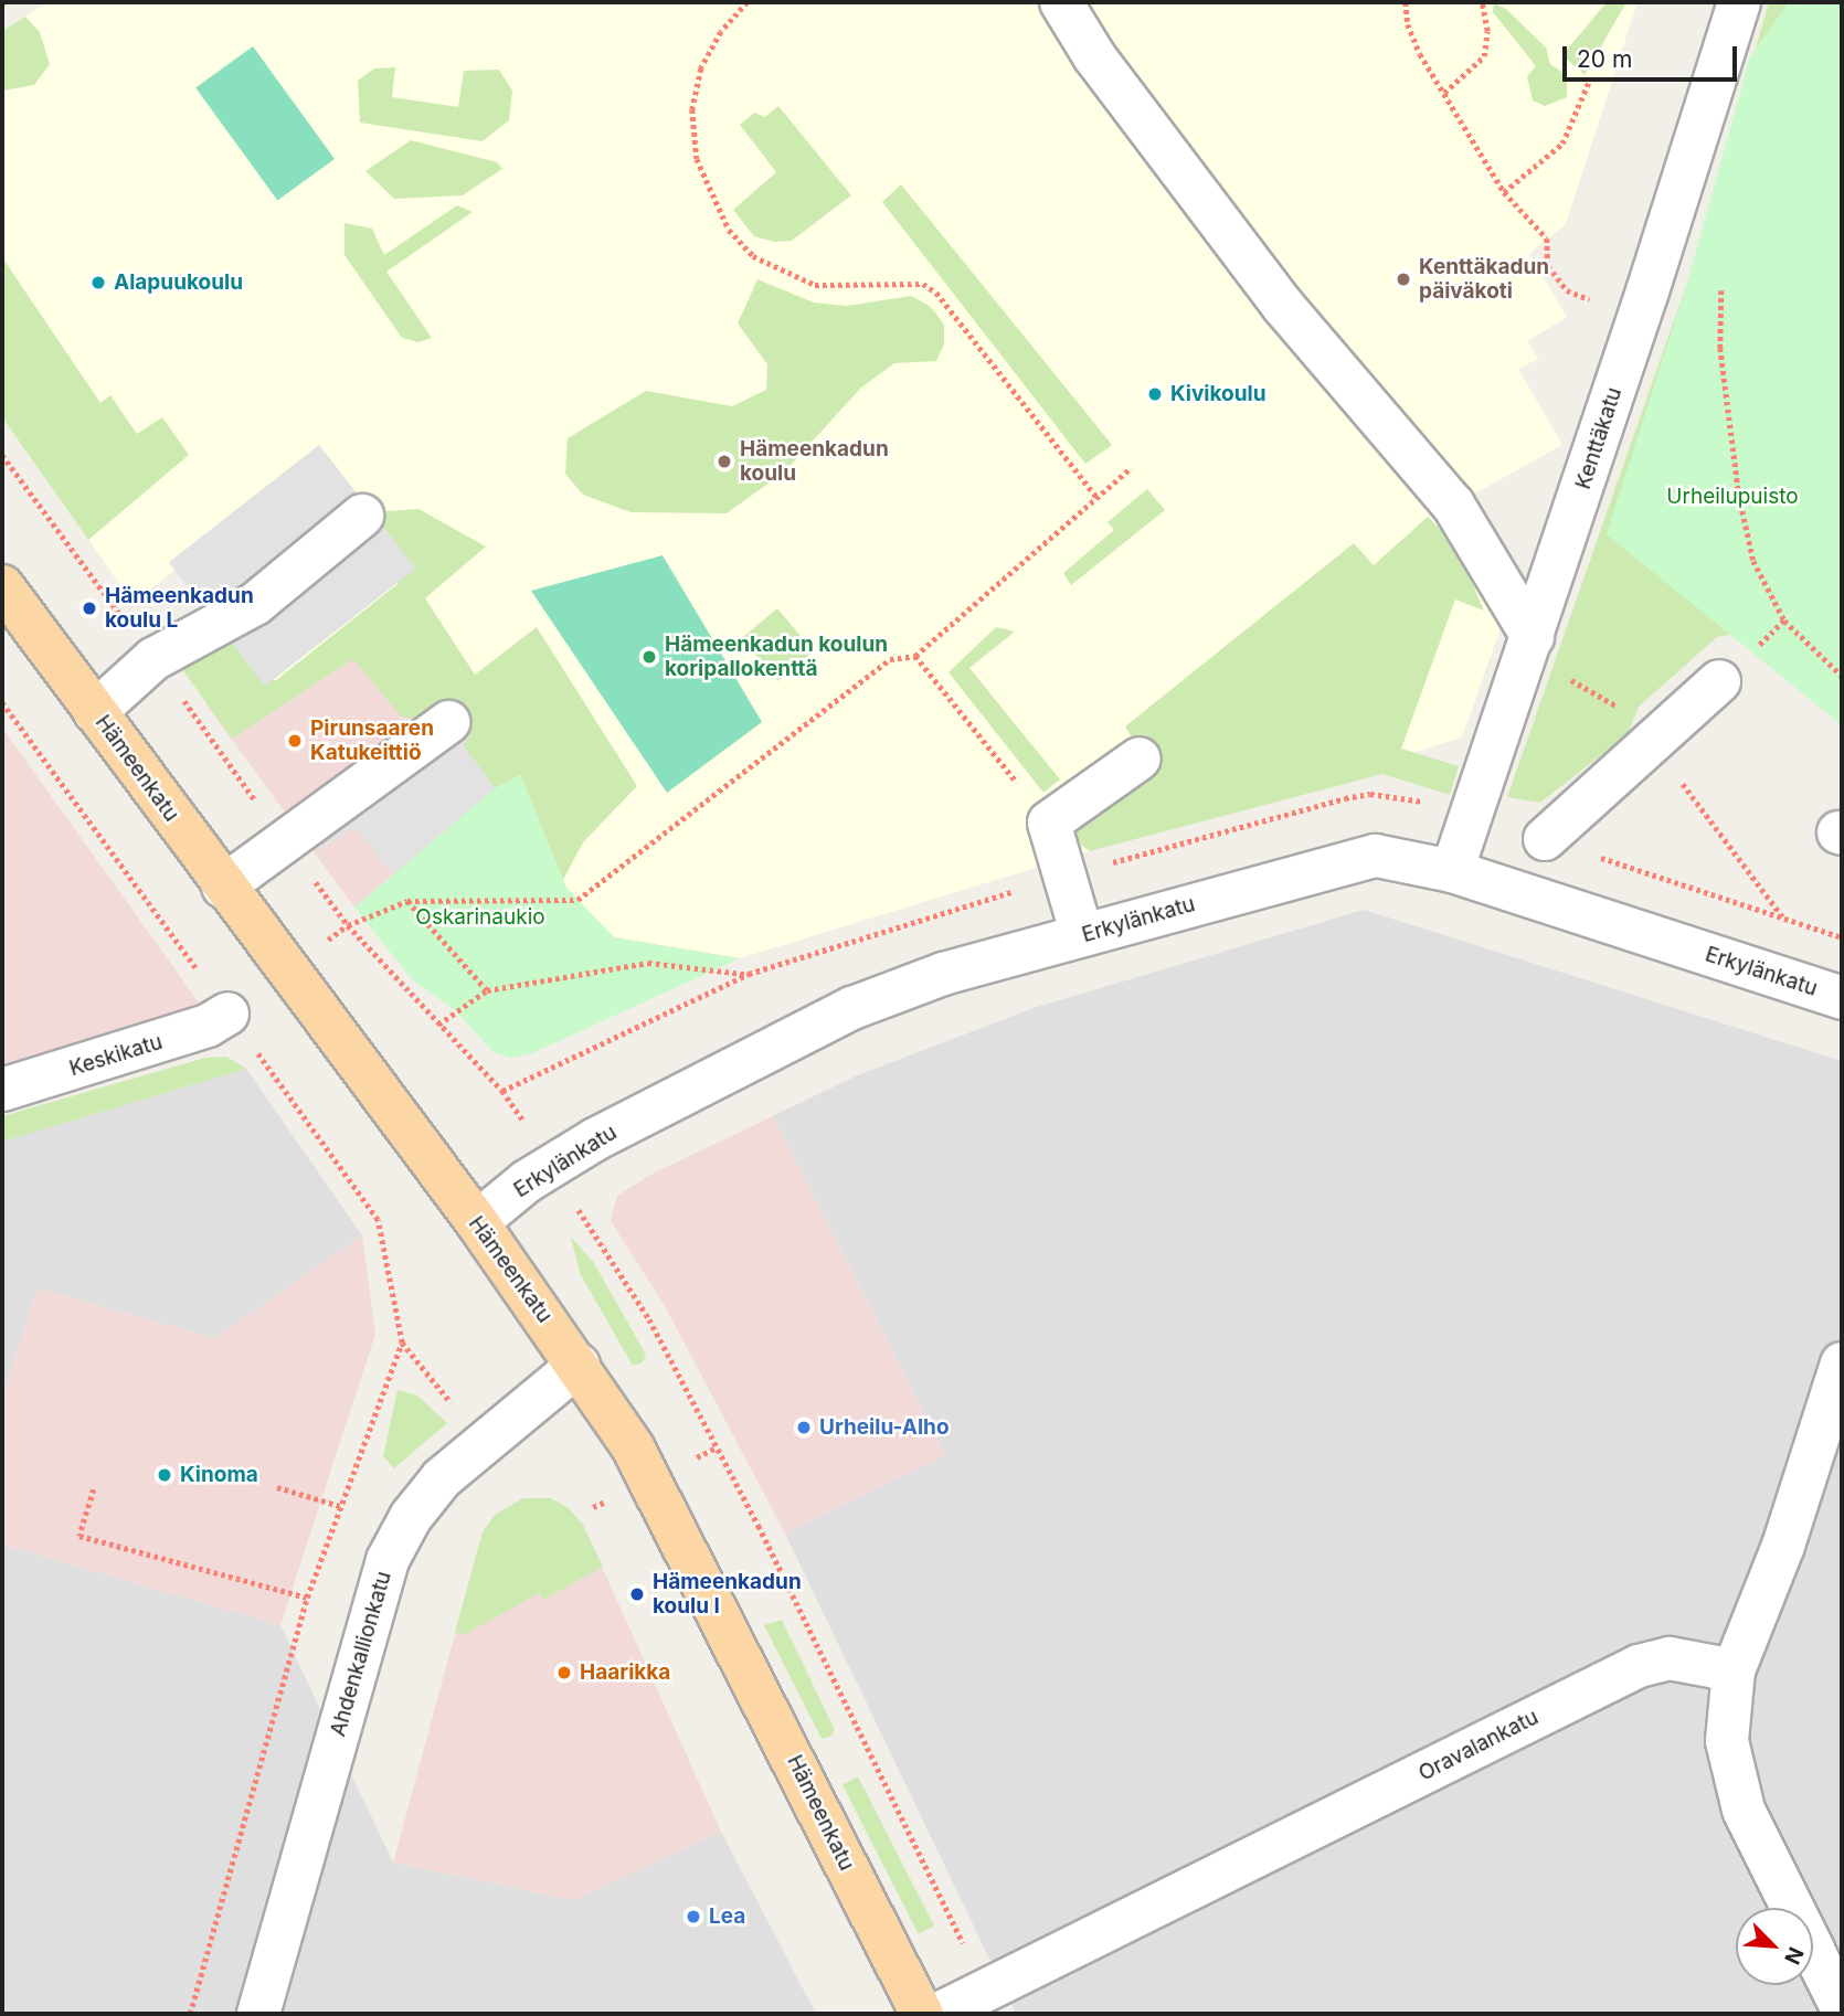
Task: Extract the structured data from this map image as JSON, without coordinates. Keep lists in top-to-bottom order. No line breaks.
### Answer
{"streets":{"main road":["Hämeenkatu"],"street":["Kenttäkatu","Erkylänkatu","Keskikatu","Ahdenkallionkatu","Oravalankatu"]},"crossings":[["Kenttäkatu","Erkylänkatu"],["Hämeenkatu","Erkylänkatu"],["Hämeenkatu","Ahdenkallionkatu"]],"parks":["Urheilupuisto","Oskarinaukio"],"places":["Kenttäkadun päiväkoti","Alapuukoulu","Kivikoulu","Hämeenkadun koulu","Hämeenkadun koulu L","Hämeenkadun koulun koripallokenttä","Pirunsaaren Katukeittiö","Urheilu-Alho","Kinoma","Hämeenkadun koulu I","Haarikka","Lea"],"scale_bar":"20 m","north":"bottom right"}
